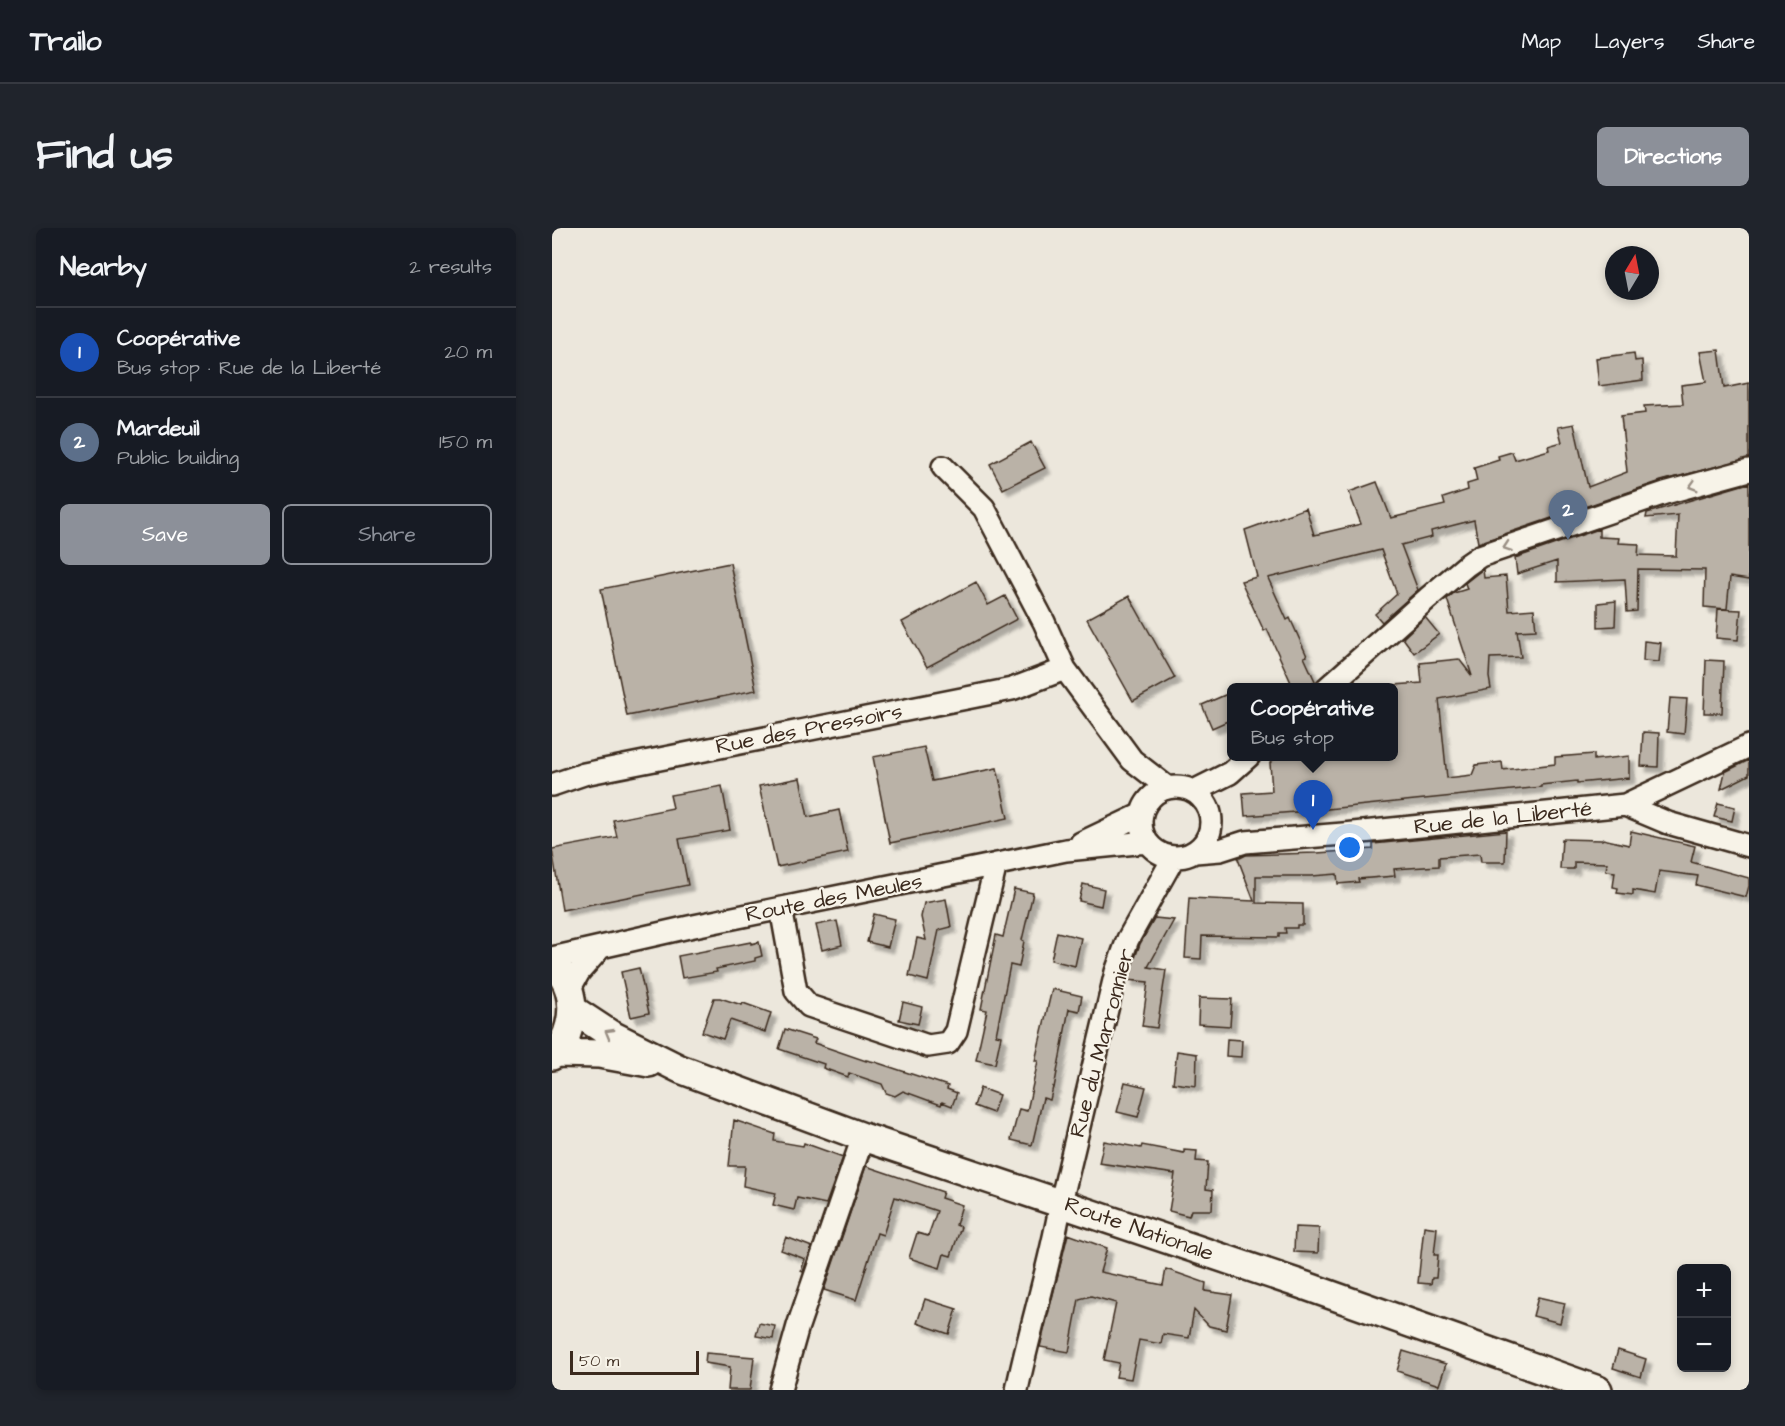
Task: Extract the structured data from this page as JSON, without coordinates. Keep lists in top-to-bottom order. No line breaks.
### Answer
{"streets":{"main road":["Route Nationale"],"street":["Rue des Pressoirs","Rue de la Liberté","Route des Meules","Rue du Marronnier"]},"crossings":[["Rue de la Liberté","Route des Meules"],["Rue de la Liberté","Rue du Marronnier"],["Route des Meules","Rue du Marronnier"],["Rue du Marronnier","Route Nationale"]],"scale_bar":"50 m","north":"top","page":{"header":"Trailo","nav":["Map","Layers","Share"],"title":"Find us","buttons":["Directions",["Save","Share"]],"heading":["Nearby","2 results"],"list":[{"mark":"1","name":"Coopérative","note":"Bus stop · Rue de la Liberté","value":"20 m"},{"mark":"2","name":"Mardeuil","note":"Public building","value":"150 m"}],"pins":["2","1"],"popup":["Coopérative","Bus stop"],"map_buttons":["+","−"],"scale":"50 m"}}
